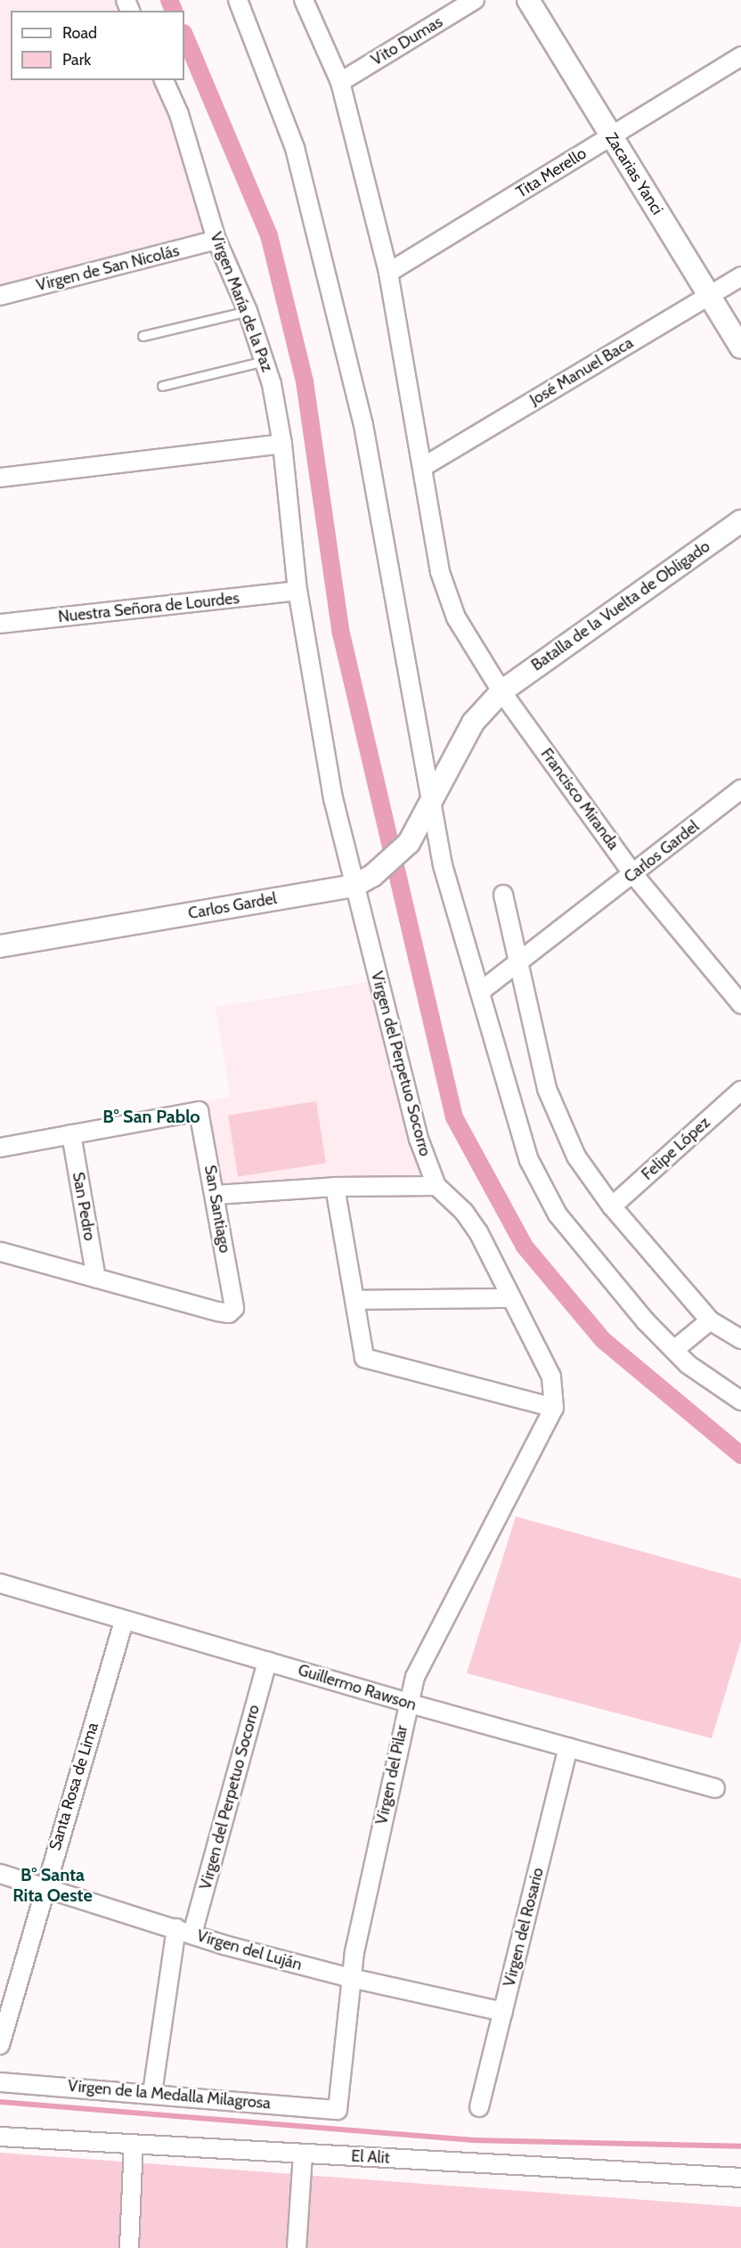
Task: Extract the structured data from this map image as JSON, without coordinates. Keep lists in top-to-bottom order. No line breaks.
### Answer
{"streets":{"street":["Vito Dumas","Tita Merello","Zacarias Yanci","Virgen de San Nicolás","Virgen María de la Paz","José Manuel Baca","Batalla de la Vuelta de Obligado","Nuestra Señora de Lourdes","Francisco Miranda","Carlos Gardel","Virgen del Perpetuo Socorro","Felipe López","San Pedro","San Santiago","Guillermo Rawson","Virgen del Pilar","Santa Rosa de Lima","Virgen del Rosario","Virgen del Luján","Virgen de la Medalla Milagrosa","El Alit"]},"crossings":[["Vito Dumas","Francisco Miranda"],["Tita Merello","Zacarias Yanci"],["Tita Merello","Francisco Miranda"],["Zacarias Yanci","José Manuel Baca"],["Virgen de San Nicolás","Virgen María de la Paz"],["Virgen María de la Paz","Nuestra Señora de Lourdes"],["Virgen María de la Paz","Virgen del Perpetuo Socorro"],["José Manuel Baca","Francisco Miranda"],["Batalla de la Vuelta de Obligado","Francisco Miranda"],["Batalla de la Vuelta de Obligado","Carlos Gardel"],["Francisco Miranda","Carlos Gardel"],["Carlos Gardel","Virgen del Perpetuo Socorro"],["Virgen del Perpetuo Socorro","Guillermo Rawson"],["Virgen del Perpetuo Socorro","Virgen del Pilar"],["Virgen del Perpetuo Socorro","Virgen del Luján"],["Virgen del Perpetuo Socorro","Virgen de la Medalla Milagrosa"],["San Pedro","San Santiago"],["Guillermo Rawson","Virgen del Pilar"],["Guillermo Rawson","Santa Rosa de Lima"],["Guillermo Rawson","Virgen del Rosario"],["Virgen del Pilar","Virgen del Luján"],["Virgen del Pilar","Virgen de la Medalla Milagrosa"],["Santa Rosa de Lima","Virgen del Luján"],["Virgen del Rosario","Virgen del Luján"]],"districts":["B° San Pablo","B° Santa Rita Oeste"],"legend":["Road","Park"]}
